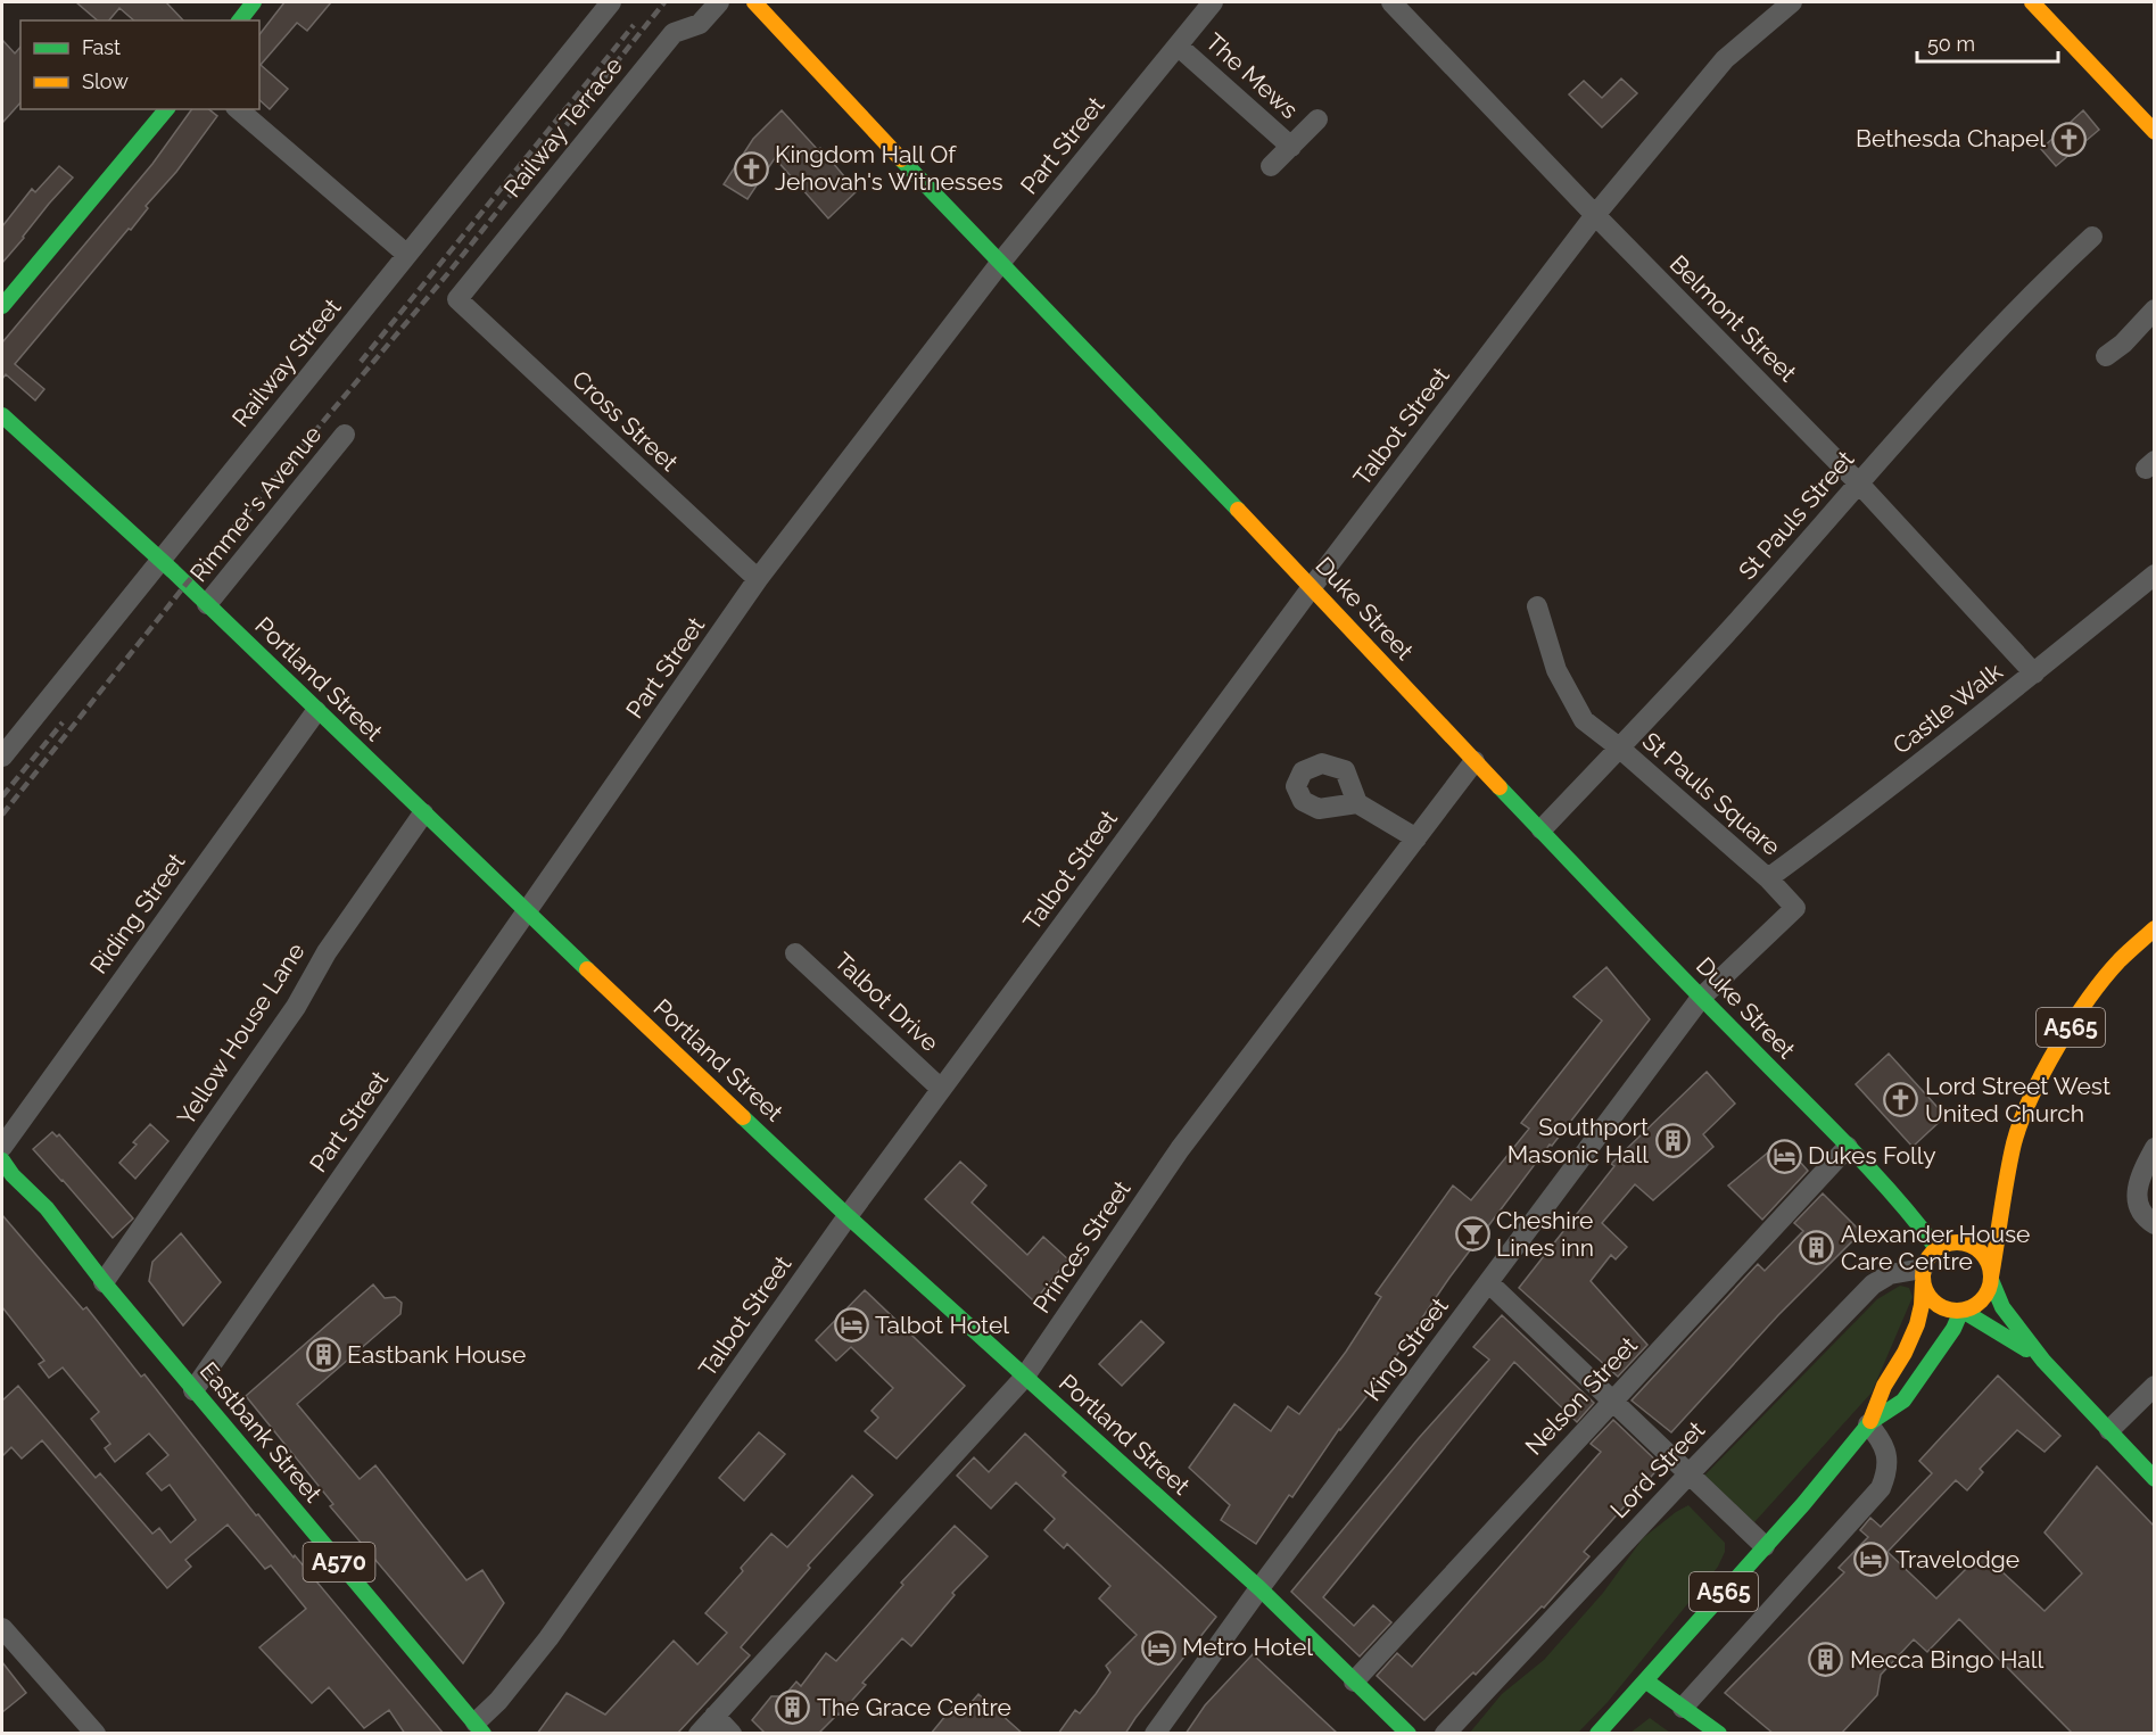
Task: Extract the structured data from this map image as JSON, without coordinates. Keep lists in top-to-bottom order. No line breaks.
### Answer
{"streets":{"main road":["Duke Street","Portland Street","A565","Eastbank Street","A570"],"street":["The Mews","Railway Terrace","Part Street","Belmont Street","Railway Street","Cross Street","Talbot Street","Rimmer's Avenue","St Pauls Street","Castle Walk","St Pauls Square","Riding Street","Talbot Drive","Yellow House Lane","Princes Street","King Street","Nelson Street","Lord Street"]},"crossings":[["The Mews","Part Street"],["Railway Terrace","Cross Street"],["Part Street","Cross Street"],["Part Street","Duke Street"],["Part Street","Portland Street"],["Part Street","Eastbank Street"],["Belmont Street","Talbot Street"],["Belmont Street","St Pauls Street"],["Belmont Street","Castle Walk"],["Railway Street","Portland Street"],["Talbot Street","Duke Street"],["Talbot Street","Portland Street"],["Talbot Street","Talbot Drive"],["Talbot Street","Eastbank Street"],["Rimmer's Avenue","Portland Street"],["St Pauls Street","Duke Street"],["St Pauls Street","St Pauls Square"],["Duke Street","St Pauls Square"],["Duke Street","A565"],["Duke Street","Princes Street"],["Duke Street","King Street"],["Duke Street","Nelson Street"],["Duke Street","Lord Street"],["Portland Street","Riding Street"],["Portland Street","Yellow House Lane"],["Portland Street","Princes Street"],["Portland Street","King Street"],["Portland Street","Nelson Street"],["Castle Walk","St Pauls Square"],["St Pauls Square","King Street"],["A565","Lord Street"],["Yellow House Lane","Eastbank Street"]],"places":{"church":["Bethesda Chapel","Kingdom Hall Of Jehovah's Witnesses","Lord Street West United Church"],"building":["Southport Masonic Hall","Alexander House Care Centre","Eastbank House","Mecca Bingo Hall","The Grace Centre"],"hotel":["Dukes Folly","Talbot Hotel","Travelodge","Metro Hotel"],"bar":["Cheshire Lines inn"]},"legend":["Fast","Slow"],"scale_bar":"50 m"}
